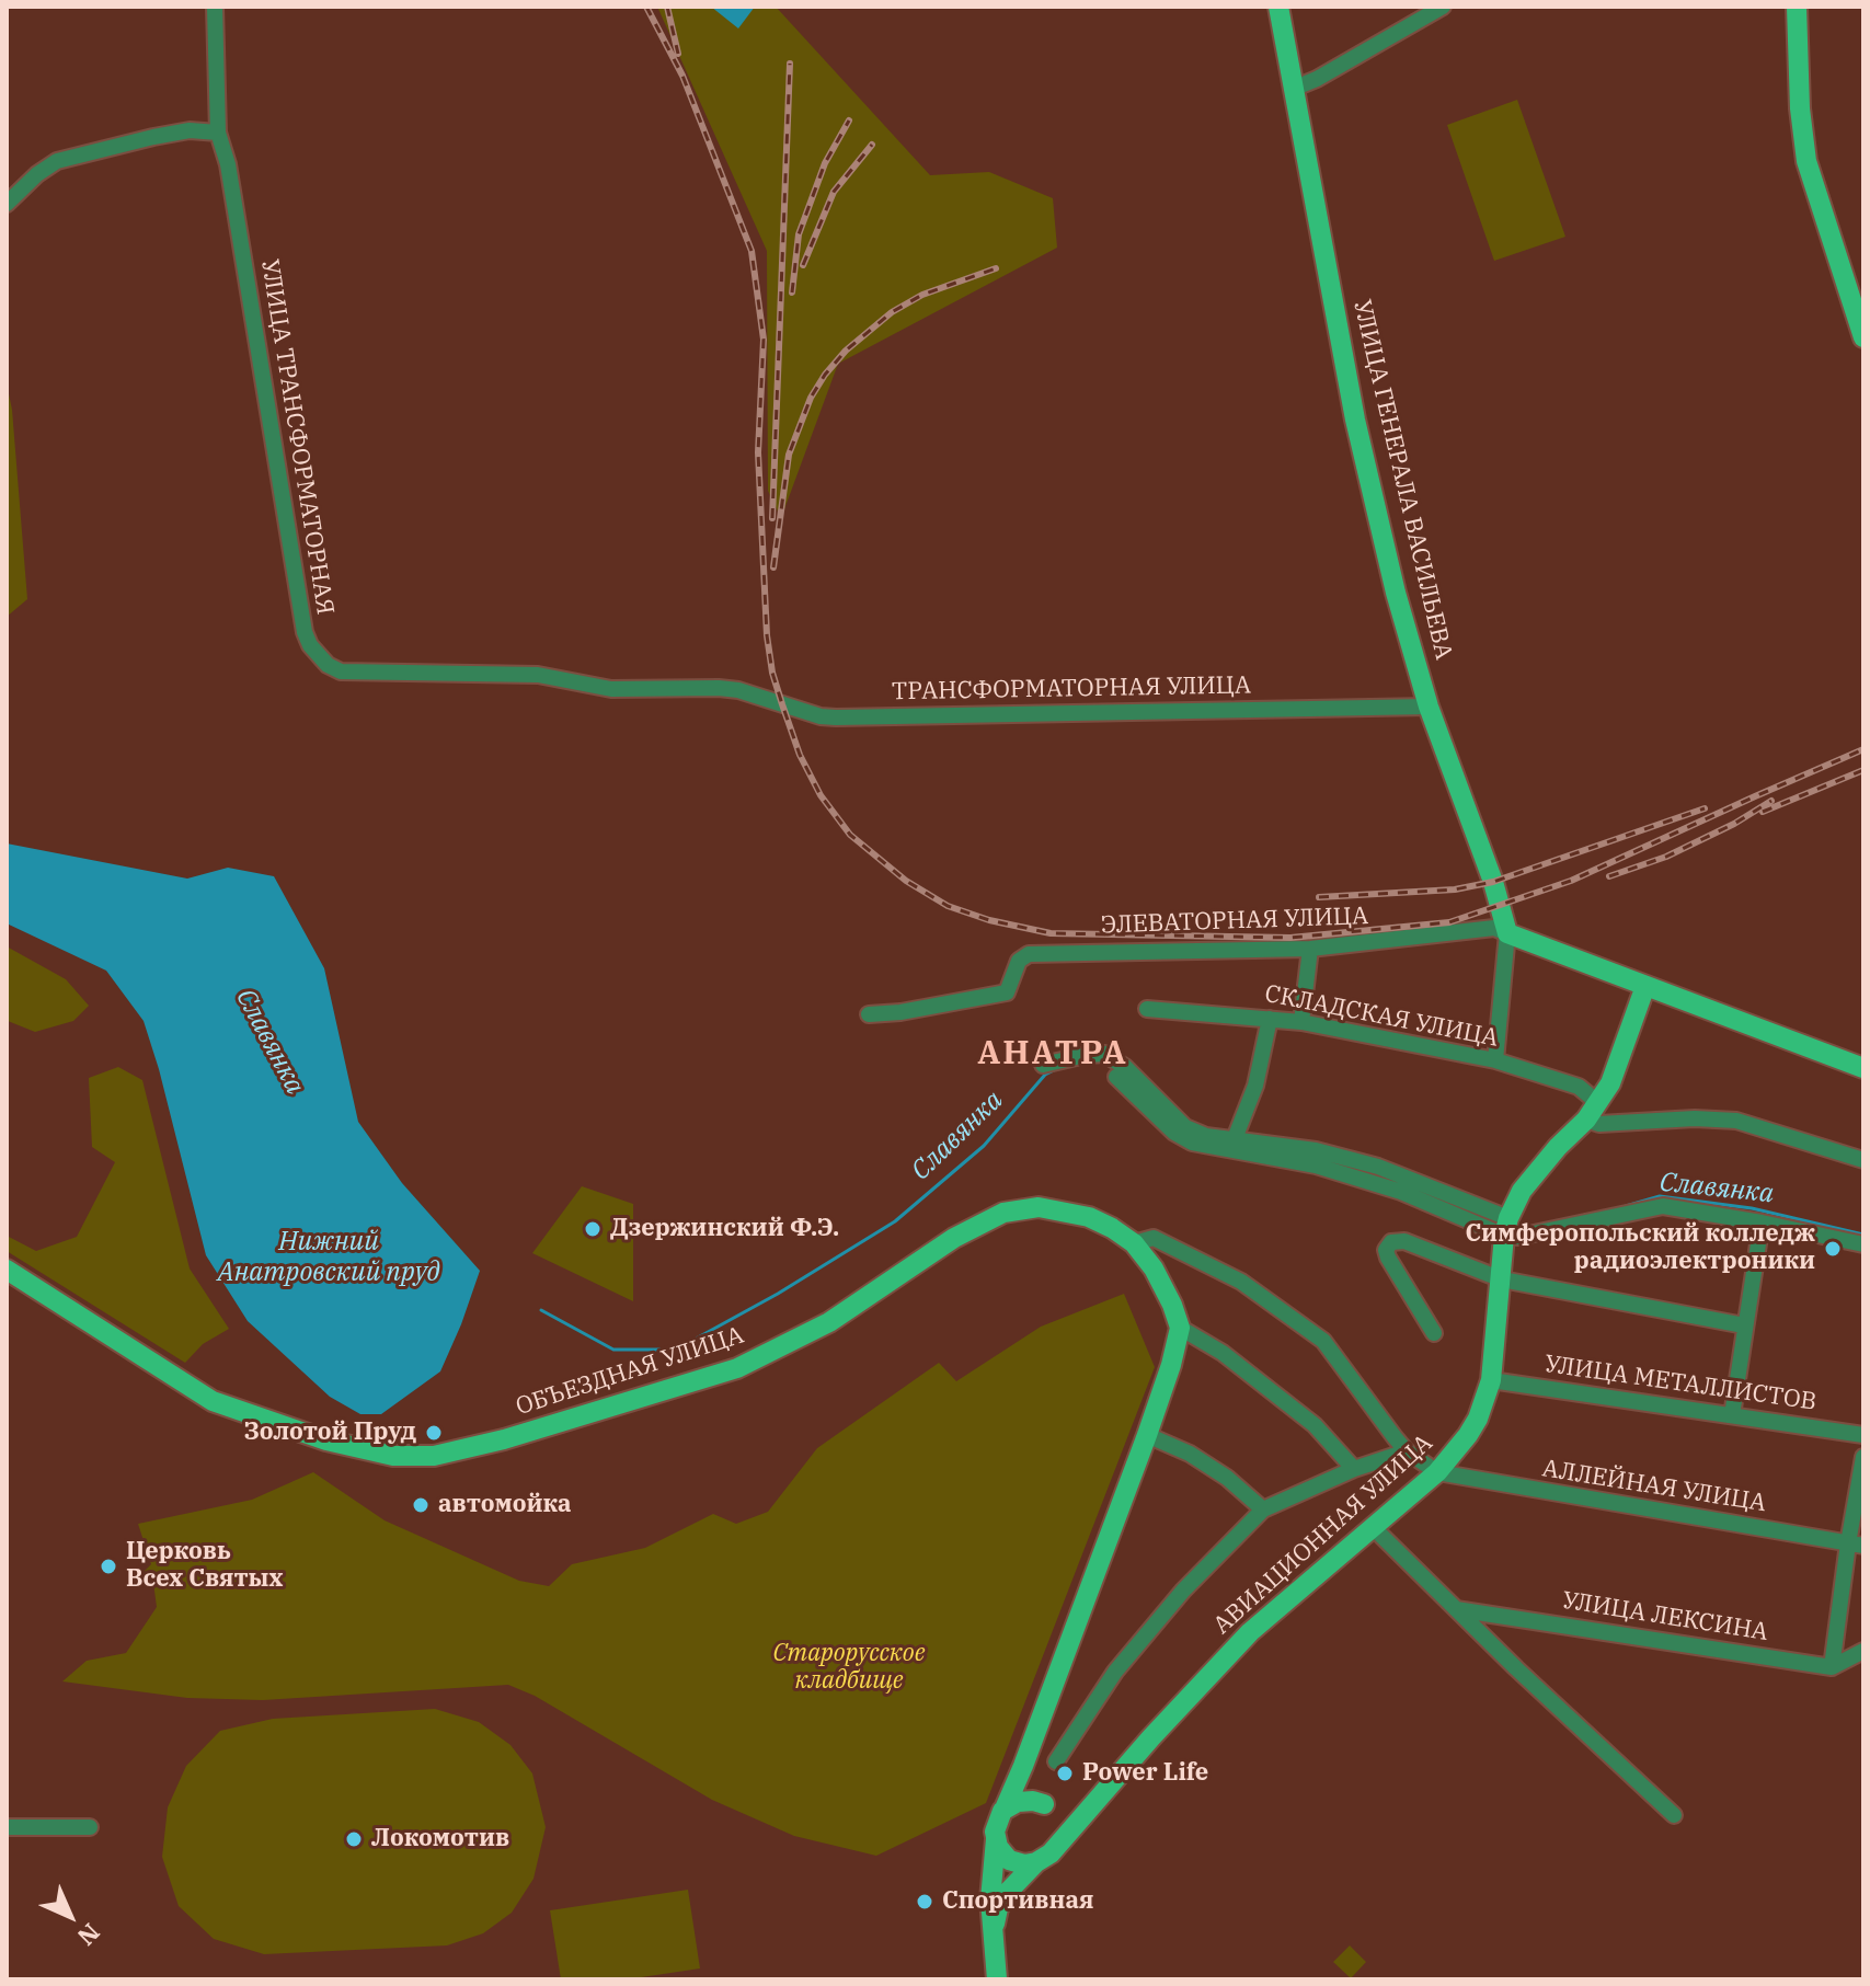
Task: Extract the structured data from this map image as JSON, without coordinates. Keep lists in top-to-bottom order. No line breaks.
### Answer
{"streets":{"main road":["УЛИЦА ГЕНЕРАЛА ВАСИЛЬЕВА","ЭЛЕВАТОРНАЯ УЛИЦА","ОБЪЕЗДНАЯ УЛИЦА","АВИАЦИОННАЯ УЛИЦА"],"street":["УЛИЦА ТРАНСФОРМАТОРНАЯ","ТРАНСФОРМАТОРНАЯ УЛИЦА","СКЛАДСКАЯ УЛИЦА","УЛИЦА МЕТАЛЛИСТОВ","АЛЛЕЙНАЯ УЛИЦА","УЛИЦА ЛЕКСИНА"]},"crossings":[["УЛИЦА ТРАНСФОРМАТОРНАЯ","ТРАНСФОРМАТОРНАЯ УЛИЦА"],["УЛИЦА ГЕНЕРАЛА ВАСИЛЬЕВА","ТРАНСФОРМАТОРНАЯ УЛИЦА"],["УЛИЦА ГЕНЕРАЛА ВАСИЛЬЕВА","ЭЛЕВАТОРНАЯ УЛИЦА"],["УЛИЦА ГЕНЕРАЛА ВАСИЛЬЕВА","СКЛАДСКАЯ УЛИЦА"],["ЭЛЕВАТОРНАЯ УЛИЦА","АВИАЦИОННАЯ УЛИЦА"],["СКЛАДСКАЯ УЛИЦА","АВИАЦИОННАЯ УЛИЦА"],["УЛИЦА МЕТАЛЛИСТОВ","АВИАЦИОННАЯ УЛИЦА"],["АЛЛЕЙНАЯ УЛИЦА","АВИАЦИОННАЯ УЛИЦА"]],"districts":["АНАТРА"],"water":["Славянка","Нижний Анатровский пруд"],"parks":["Старорусское кладбище"],"places":["Дзержинский Ф.Э.","Симферопольский колледж радиоэлектроники","Золотой Пруд","автомойка","Церковь Всех Святых","Power Life","Локомотив","Спортивная"],"north":"bottom right"}
